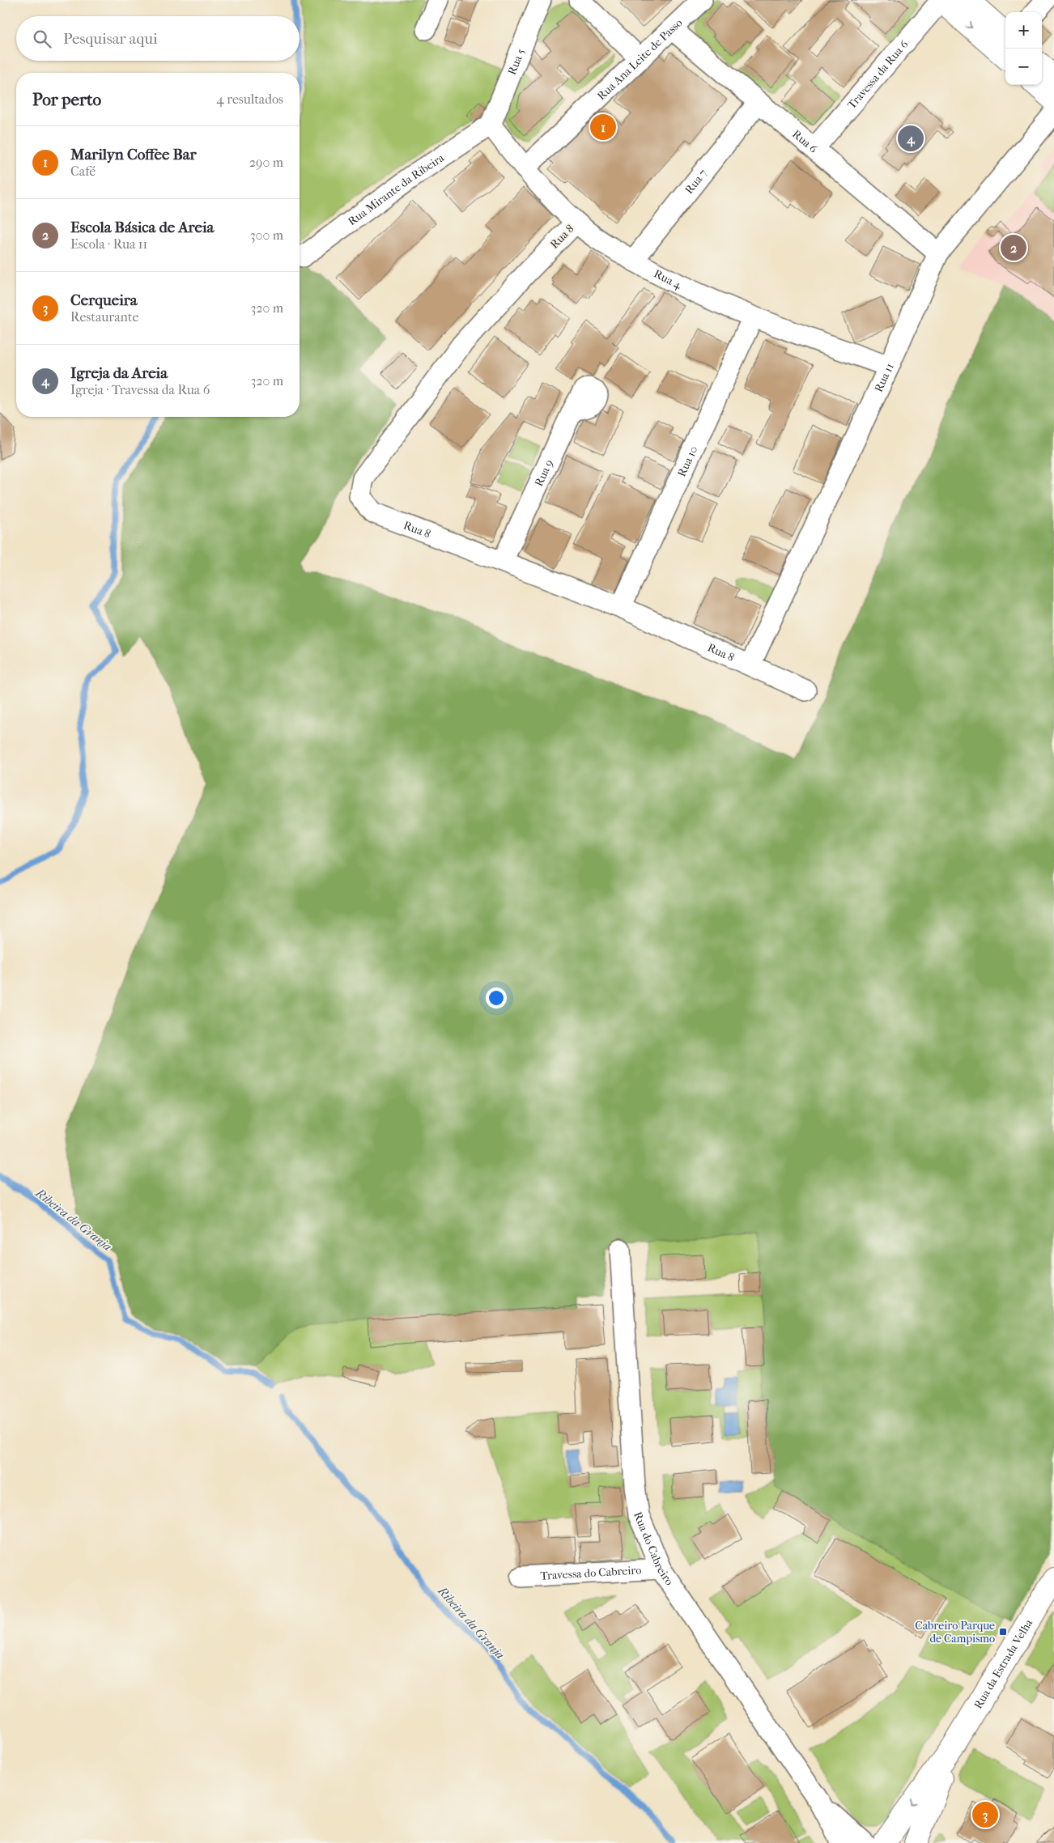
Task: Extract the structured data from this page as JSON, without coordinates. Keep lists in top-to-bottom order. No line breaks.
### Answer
{"streets":{"street":["Rua Ana Leite de Passo","Rua 5","Travessa da Rua 6","Rua 6","Rua 7","Rua Mirante da Ribeira","Rua 8","Rua 4","Rua 11","Rua 10","Rua 9","Rua do Cabreiro","Travessa do Cabreiro","Rua da Estrada Velha"]},"crossings":[["Rua Ana Leite de Passo","Rua 6"],["Rua Ana Leite de Passo","Rua 4"],["Rua 5","Rua Mirante da Ribeira"],["Rua 5","Rua 4"],["Travessa da Rua 6","Rua 6"],["Rua 6","Rua 7"],["Rua 6","Rua 11"],["Rua 7","Rua 4"],["Rua Mirante da Ribeira","Rua 4"],["Rua 8","Rua 4"],["Rua 8","Rua 11"],["Rua 8","Rua 10"],["Rua 8","Rua 9"],["Rua 4","Rua 11"],["Rua 4","Rua 10"],["Rua do Cabreiro","Travessa do Cabreiro"]],"water":["Ribeira da Granja"],"places":{"transit":["Cabreiro Parque de Campismo"]},"page":{"map_buttons":["+","−"],"search":"Pesquisar aqui","heading":["Por perto","4 resultados"],"pins":["1","4","2","3"],"list":[{"mark":"1","name":"Marilyn Coffee Bar","note":"Café","value":"290 m"},{"mark":"2","name":"Escola Básica de Areia","note":"Escola · Rua 11","value":"300 m"},{"mark":"3","name":"Cerqueira","note":"Restaurante","value":"320 m"},{"mark":"4","name":"Igreja da Areia","note":"Igreja · Travessa da Rua 6","value":"320 m"}]}}
